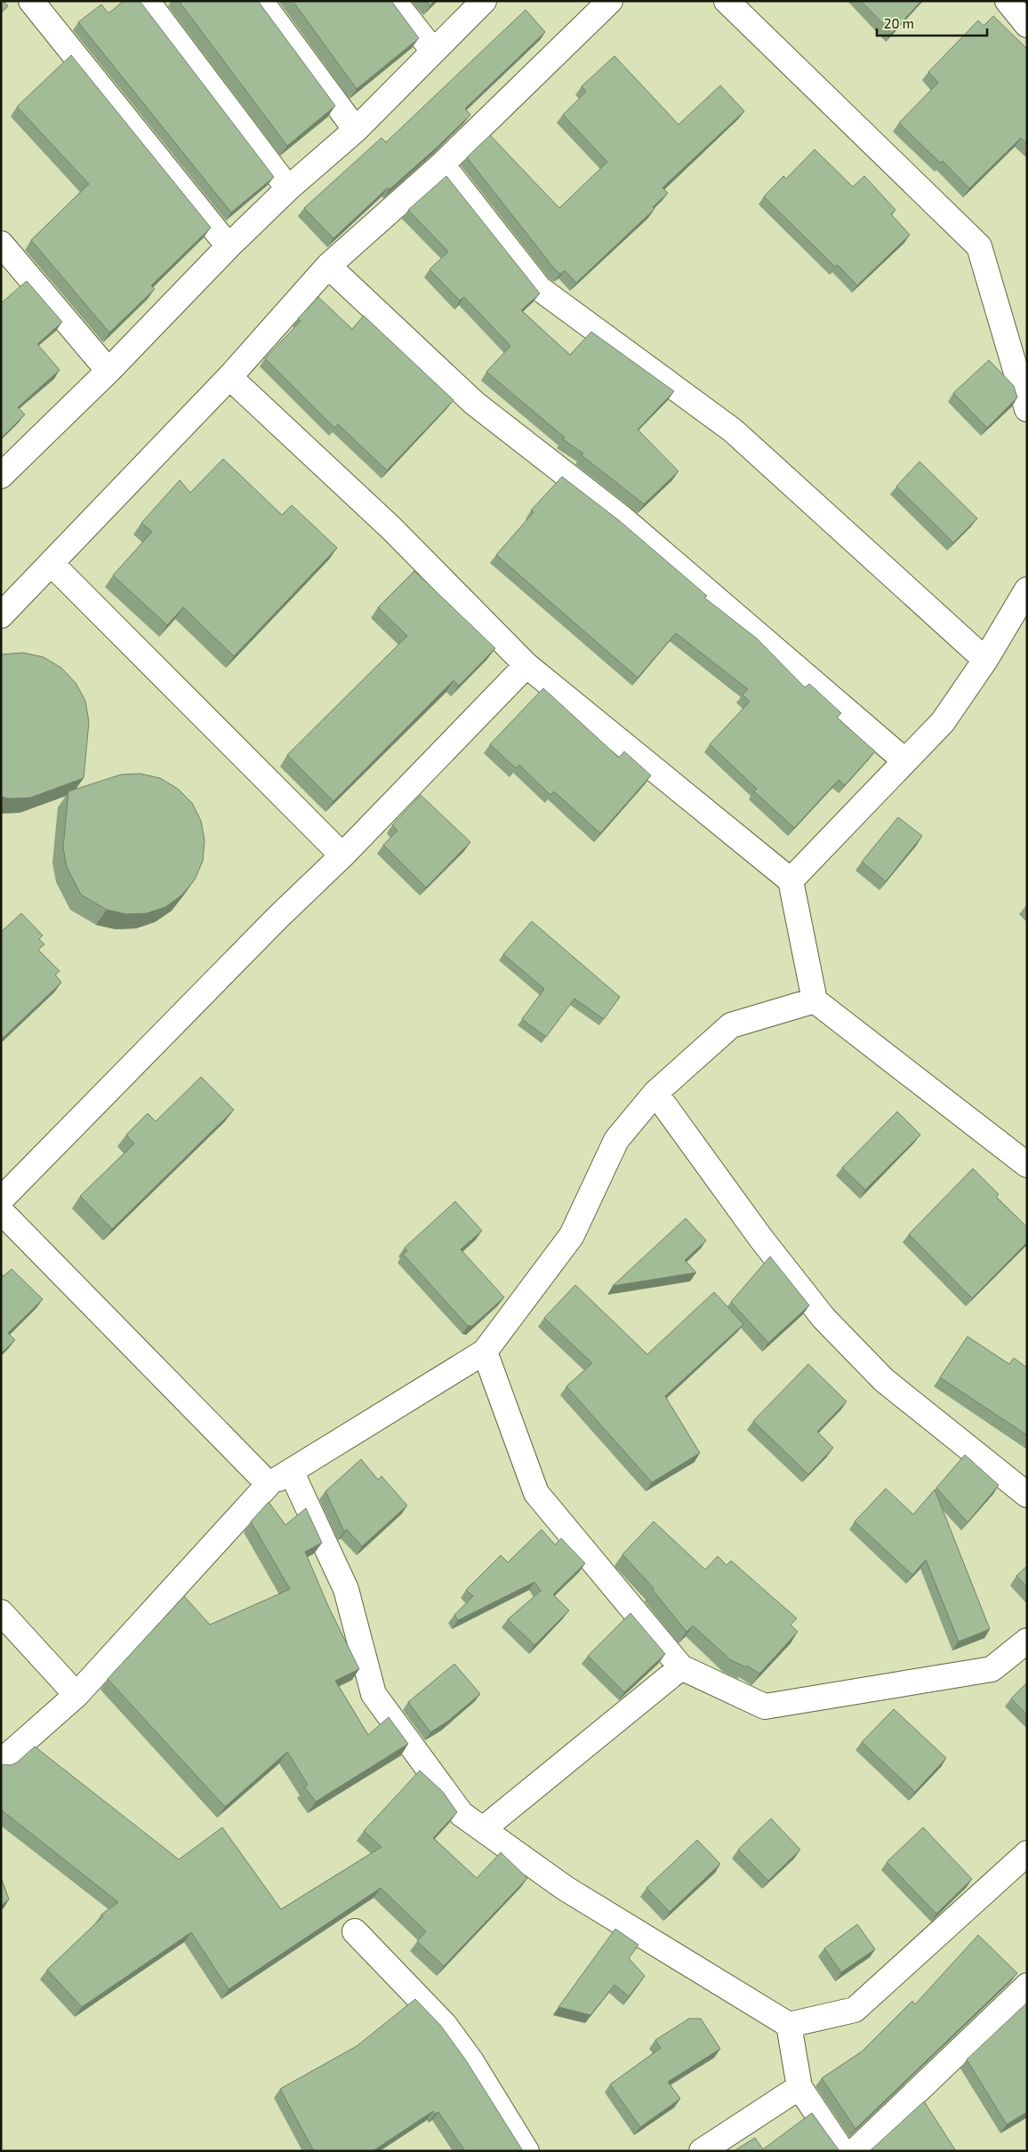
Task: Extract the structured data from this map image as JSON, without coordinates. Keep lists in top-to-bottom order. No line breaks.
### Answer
{"scale_bar":"20 m"}
